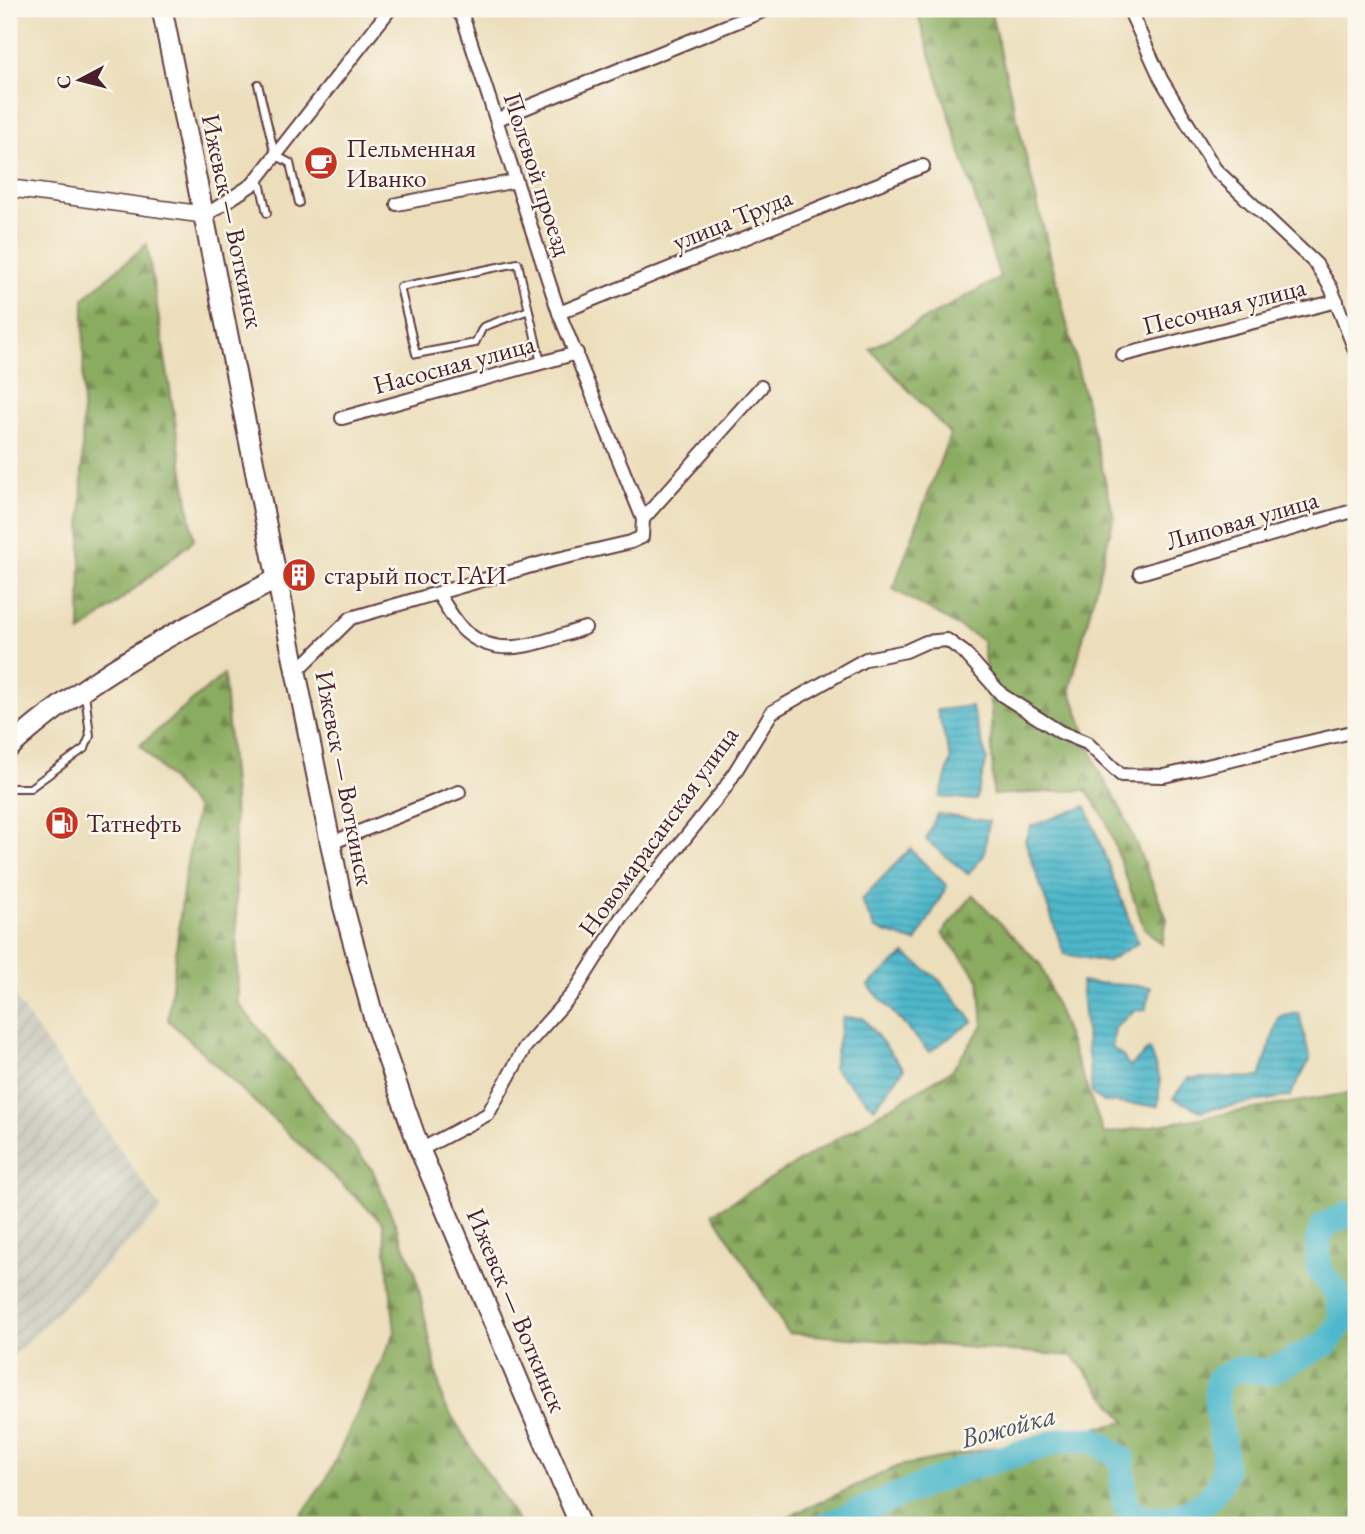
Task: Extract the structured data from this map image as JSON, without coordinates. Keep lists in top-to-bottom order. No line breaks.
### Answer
{"streets":{"main road":["Ижевск — Воткинск"],"street":["Полевой проезд","улица Труда","Песочная улица","Насосная улица","Липовая улица","Новомарасанская улица"]},"crossings":[["Полевой проезд","улица Труда"],["Полевой проезд","Насосная улица"],["Ижевск — Воткинск","Новомарасанская улица"]],"water":["Вожойка"],"places":{"cafe":["Пельменная Иванко"],"building":["старый пост ГАИ"],"fuel station":["Татнефть"]},"north":"left"}
